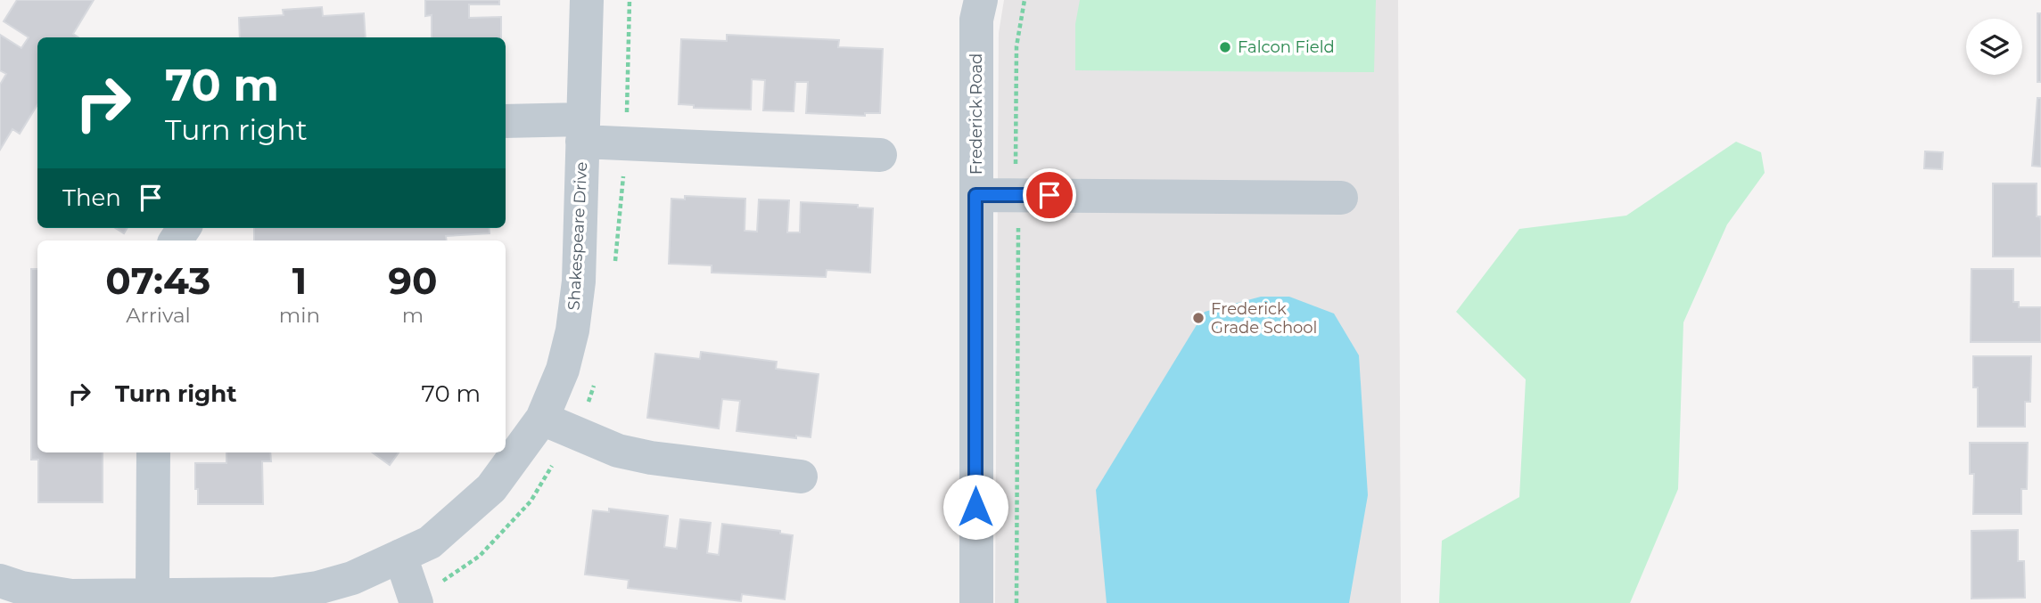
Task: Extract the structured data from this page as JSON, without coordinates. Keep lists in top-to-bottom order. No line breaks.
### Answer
{"streets":{"street":["Frederick Road","Shakespeare Drive"]},"places":["Falcon Field","Frederick Grade School"],"page":{"turn":["70 m","Turn right"],"then":"Then","eta":["07:43","Arrival","1","min","90","m"],"list":[{"name":"Turn right","value":"70 m"}]}}
